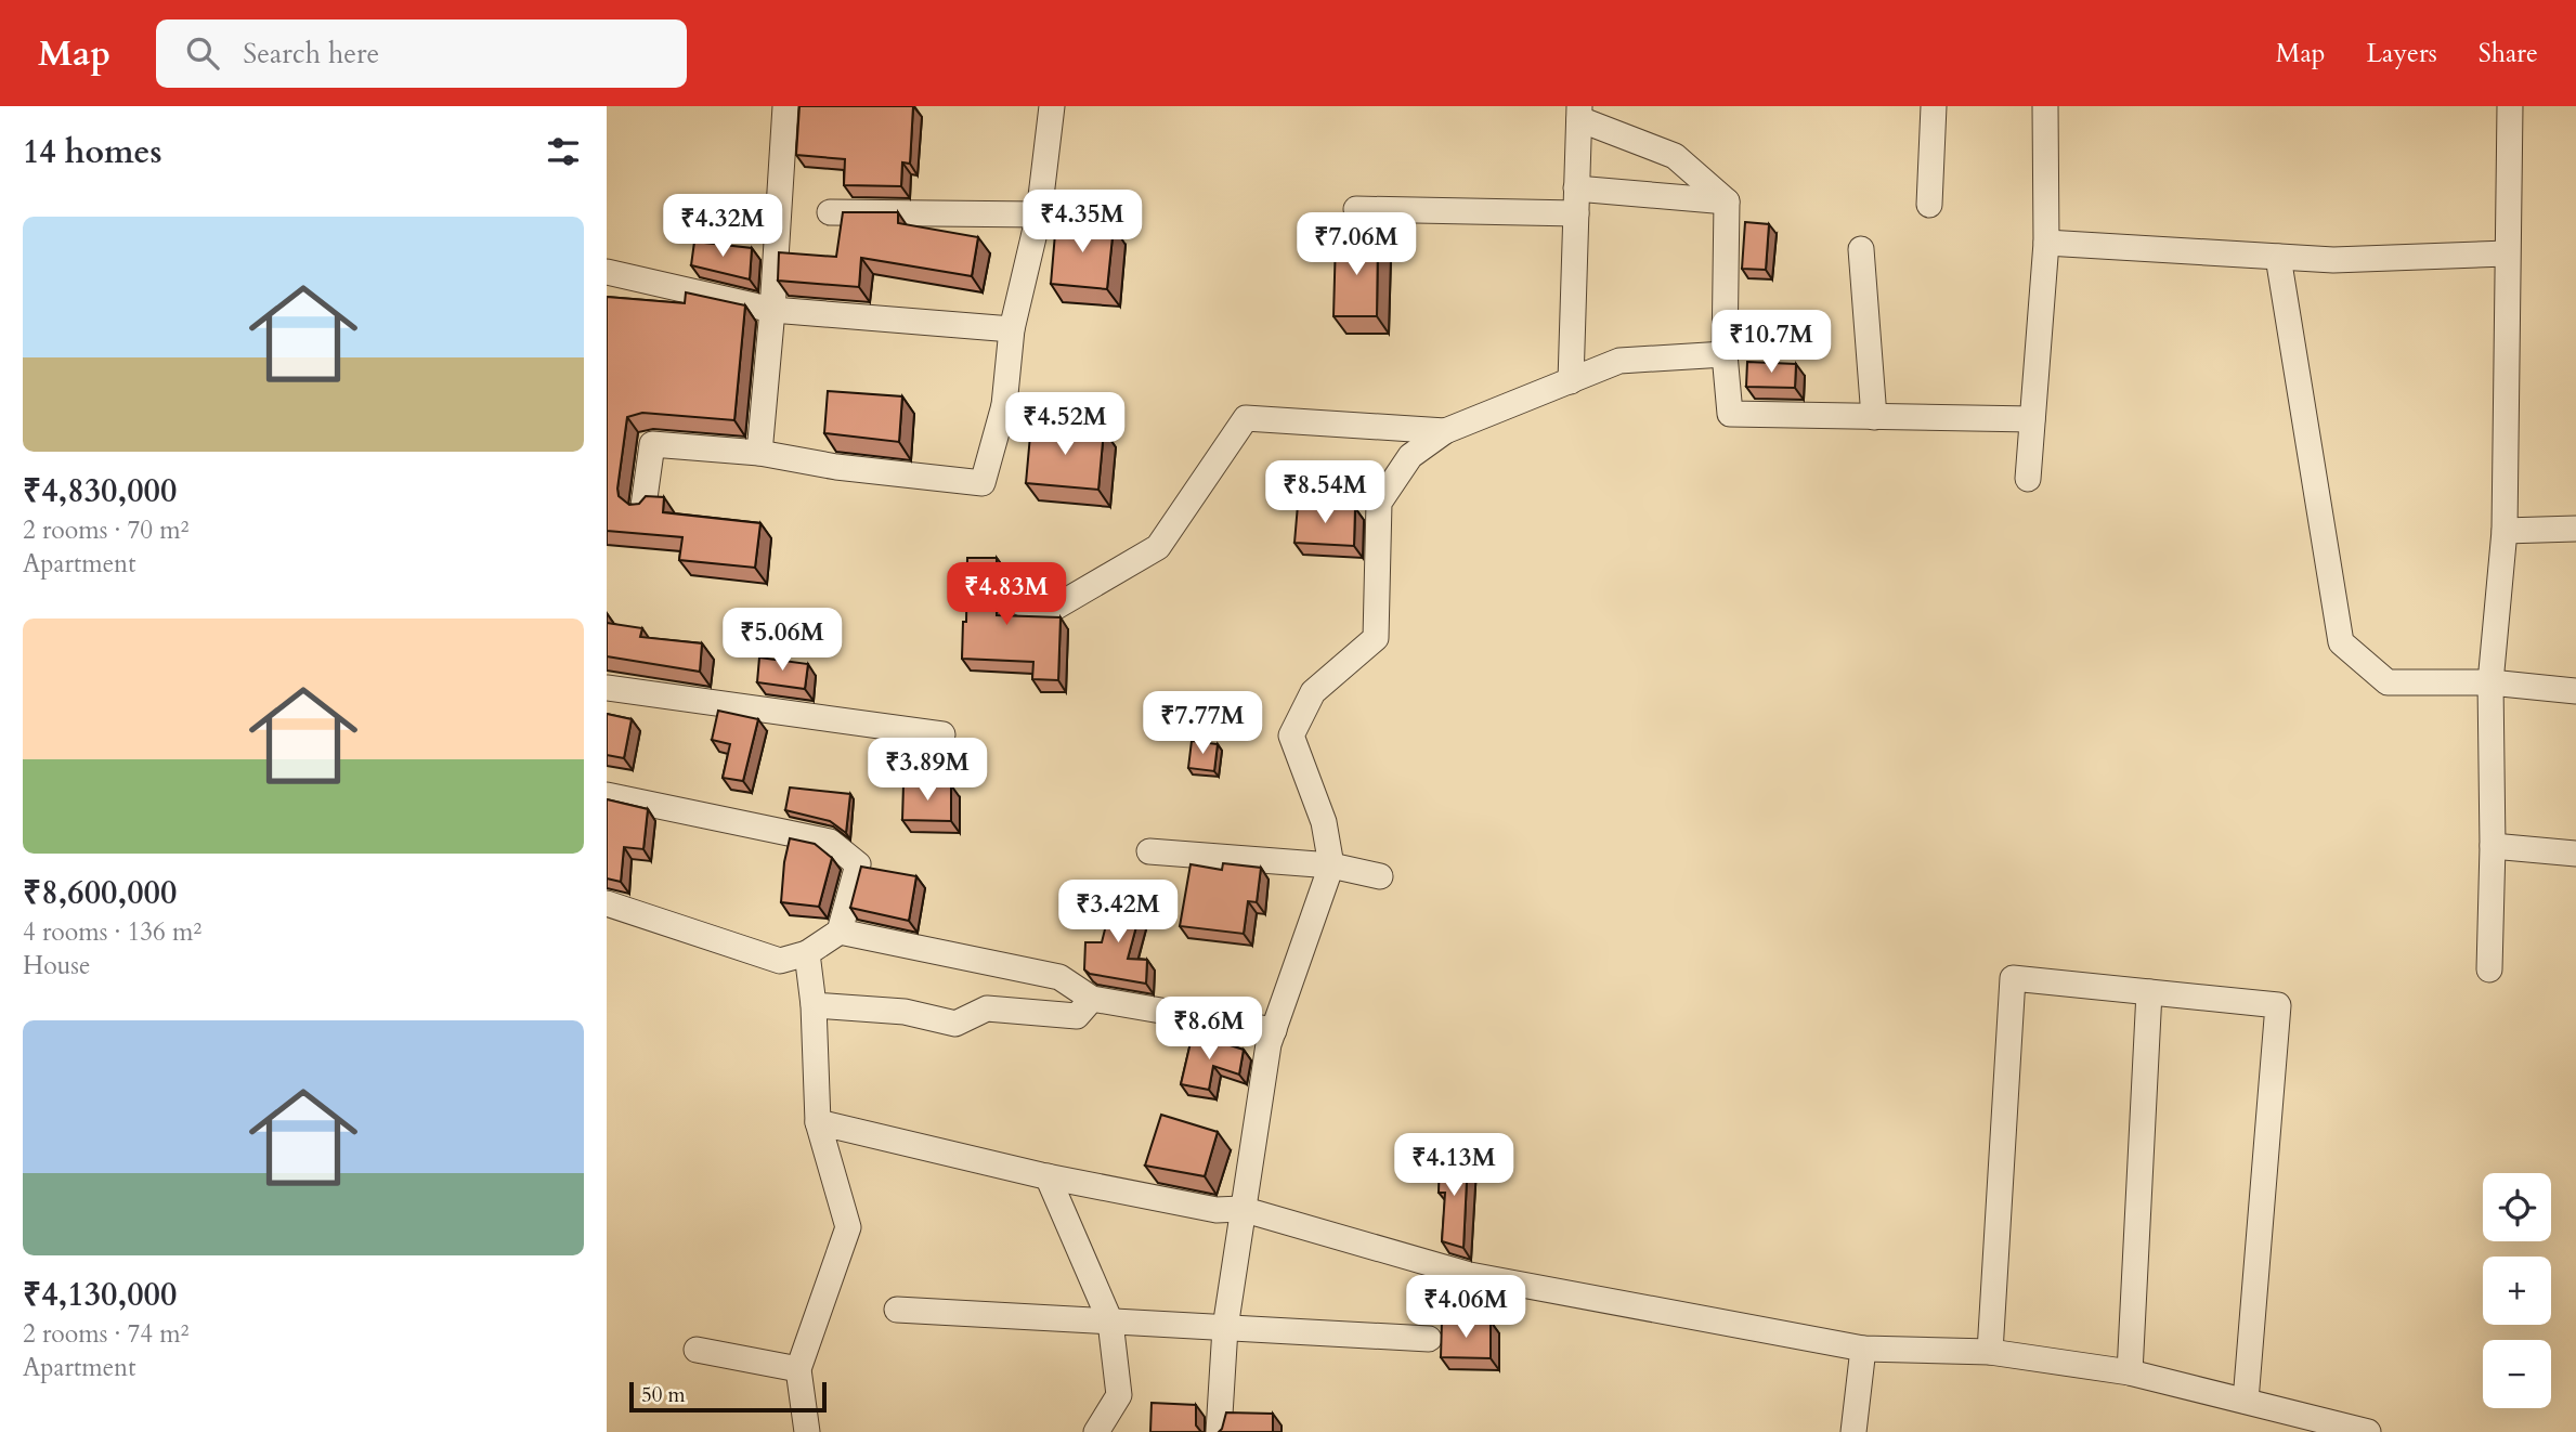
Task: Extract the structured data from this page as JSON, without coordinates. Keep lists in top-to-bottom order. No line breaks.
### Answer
{"scale_bar":"50 m","page":{"header":"Map","search":"Search here","nav":["Map","Layers","Share"],"heading":"14 homes","price":["₹4.35M","₹4.32M","₹7.06M","₹10.7M","₹4.52M","₹8.54M","₹4.83M","₹5.06M","₹7.77M","₹3.89M","₹3.42M","₹8.6M","₹4.13M","₹4.06M"],"list":[{"name":"₹4,830,000","note":"2 rooms · 70 m² · Apartment"},{"name":"₹8,600,000","note":"4 rooms · 136 m² · House"},{"name":"₹4,130,000","note":"2 rooms · 74 m² · Apartment"}],"map_buttons":["+","−"],"scale":"50 m"}}
